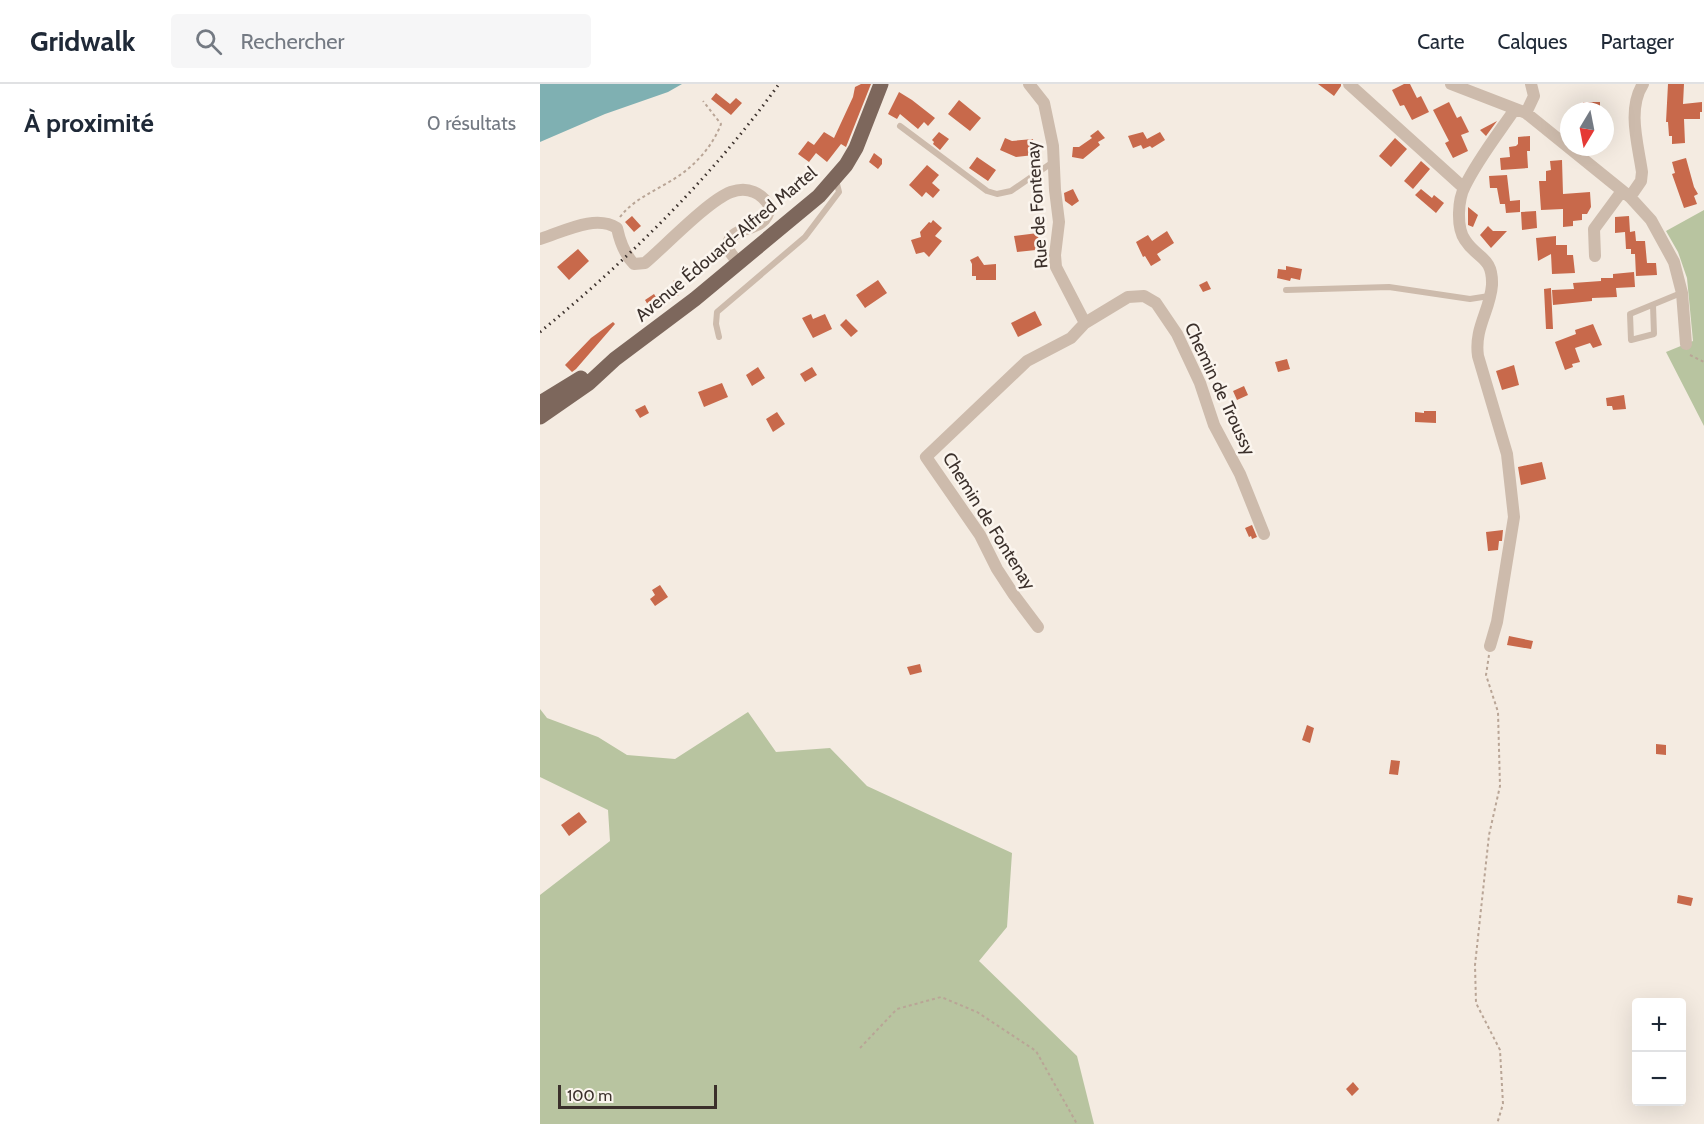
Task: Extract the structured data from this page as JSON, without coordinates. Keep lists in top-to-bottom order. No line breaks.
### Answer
{"streets":{"main road":["Avenue Édouard-Alfred Martel"],"street":["Rue de Fontenay","Chemin de Troussy","Chemin de Fontenay"]},"crossings":[["Rue de Fontenay","Chemin de Troussy"],["Rue de Fontenay","Chemin de Fontenay"],["Chemin de Troussy","Chemin de Fontenay"]],"scale_bar":"100 m","north":"bottom","page":{"header":"Gridwalk","search":"Rechercher","nav":["Carte","Calques","Partager"],"heading":["À proximité","0 résultats"],"map_buttons":["+","−"],"scale":"100 m"}}
